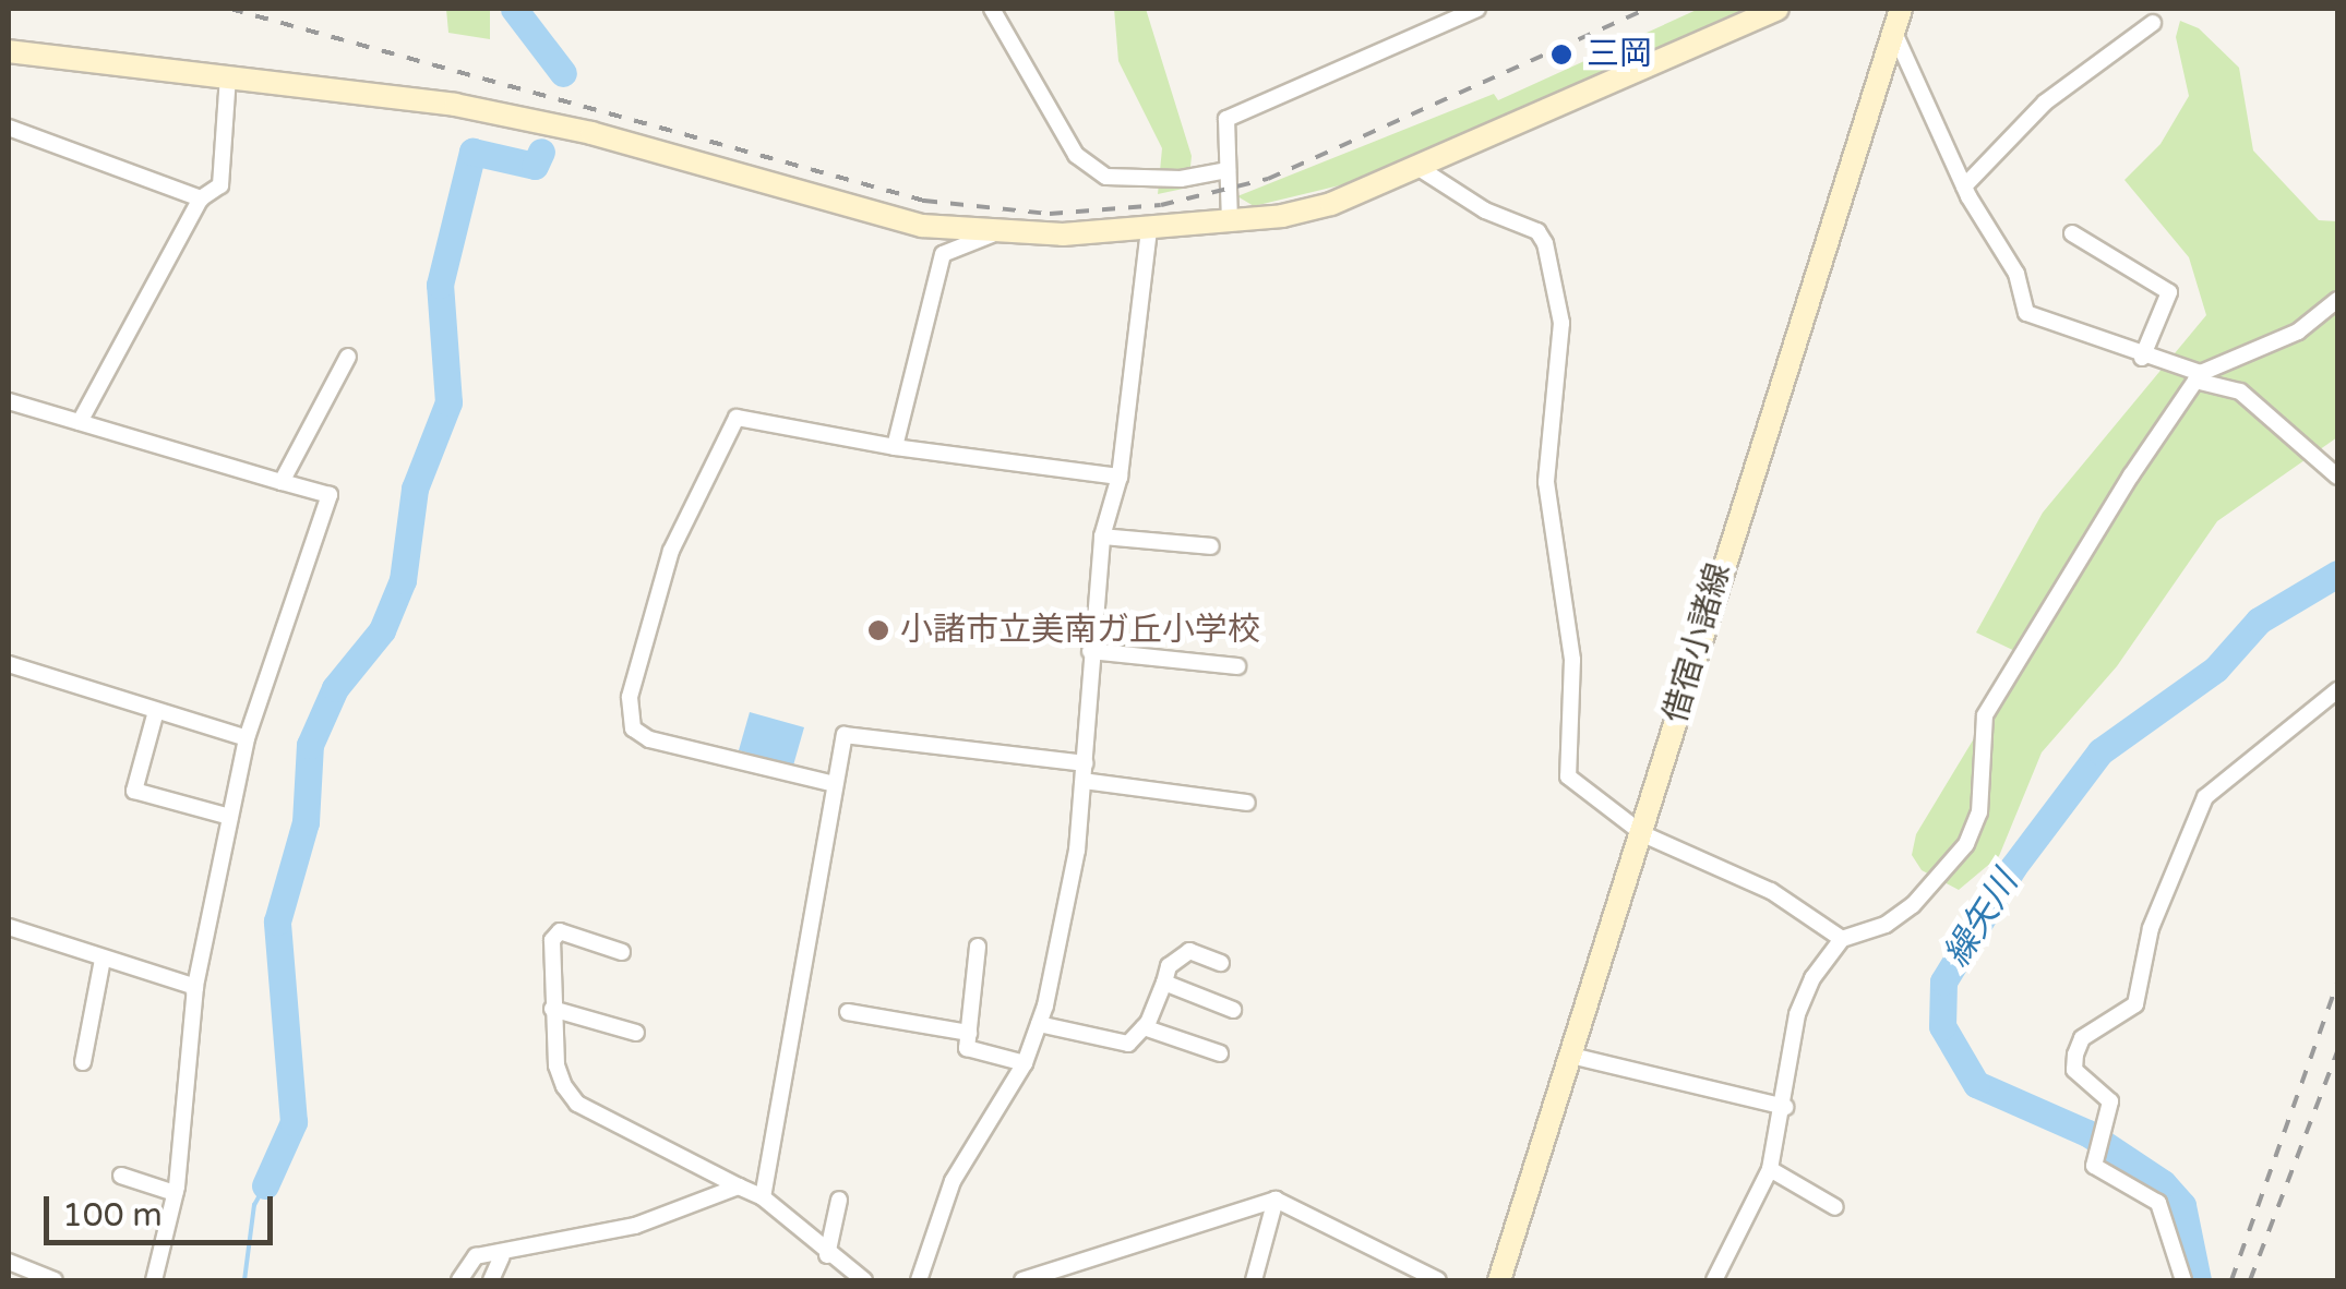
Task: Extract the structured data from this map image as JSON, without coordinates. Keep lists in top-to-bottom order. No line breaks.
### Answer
{"streets":{"street":["借宿小諸線"]},"water":["繰矢川"],"places":["三岡","小諸市立美南ガ丘小学校"],"scale_bar":"100 m"}
